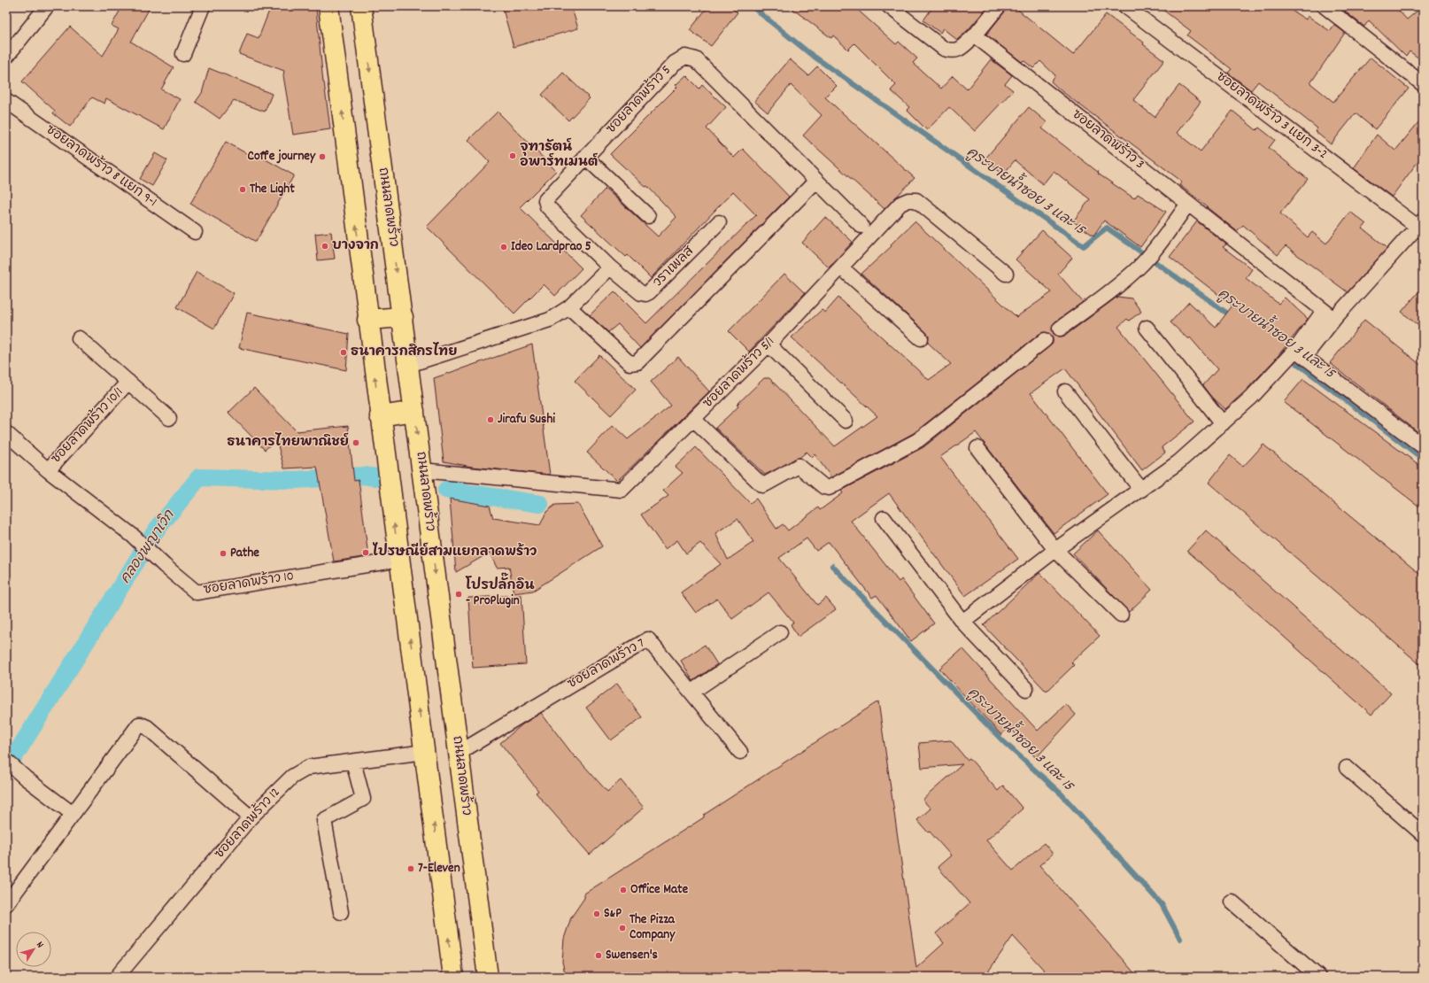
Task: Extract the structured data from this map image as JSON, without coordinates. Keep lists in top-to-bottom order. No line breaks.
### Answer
{"streets":{"main road":["ถนนลาดพร้าว"],"street":["ซอยลาดพร้าว 5","ซอยลาดพร้าว 3 แยก 3-2","ซอยลาดพร้าว 3","ซอยลาดพร้าว 8 แยก 9-1","วราเพลส","ซอยลาดพร้าว 5/1","ซอยลาดพร้าว 10/1","ซอยลาดพร้าว 10","ซอยลาดพร้าว 7","ซอยลาดพร้าว 12"]},"crossings":[["ซอยลาดพร้าว 5","วราเพลส"],["ถนนลาดพร้าว","ซอยลาดพร้าว 5/1"],["ถนนลาดพร้าว","ซอยลาดพร้าว 7"],["ซอยลาดพร้าว 10/1","ซอยลาดพร้าว 10"]],"water":["คูระบายน้ำซอย 3 และ 15","คลองพญาเวิก"],"places":["จุฑารัตน์ อพาร์ทเมนต์","Coffe journey","The Light","บางจาก","Ideo Lardprao 5","ธนาคารกสิกรไทย","Jirafu Sushi","ธนาคารไทยพาณิชย์","ไปรษณีย์สามแยกลาดพร้าว","Pathe","โปรปลั๊กอิน - ProPlugin","7-Eleven","Office Mate","S&P","The Pizza Company","Swensen's"],"north":"top right"}
